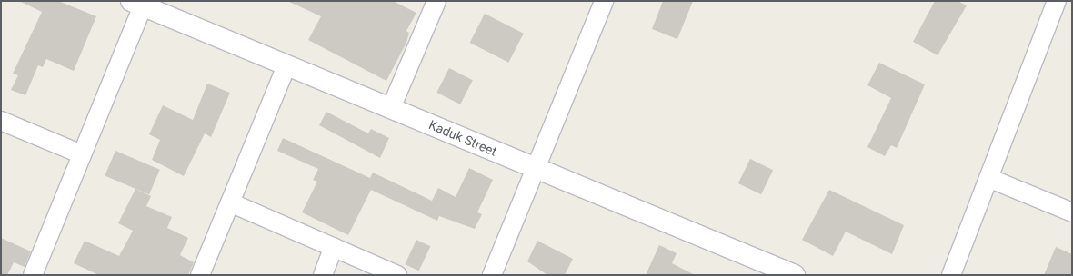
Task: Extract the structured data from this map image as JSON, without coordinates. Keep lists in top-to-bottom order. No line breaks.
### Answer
{"streets":{"street":["Kaduk Street"]}}
